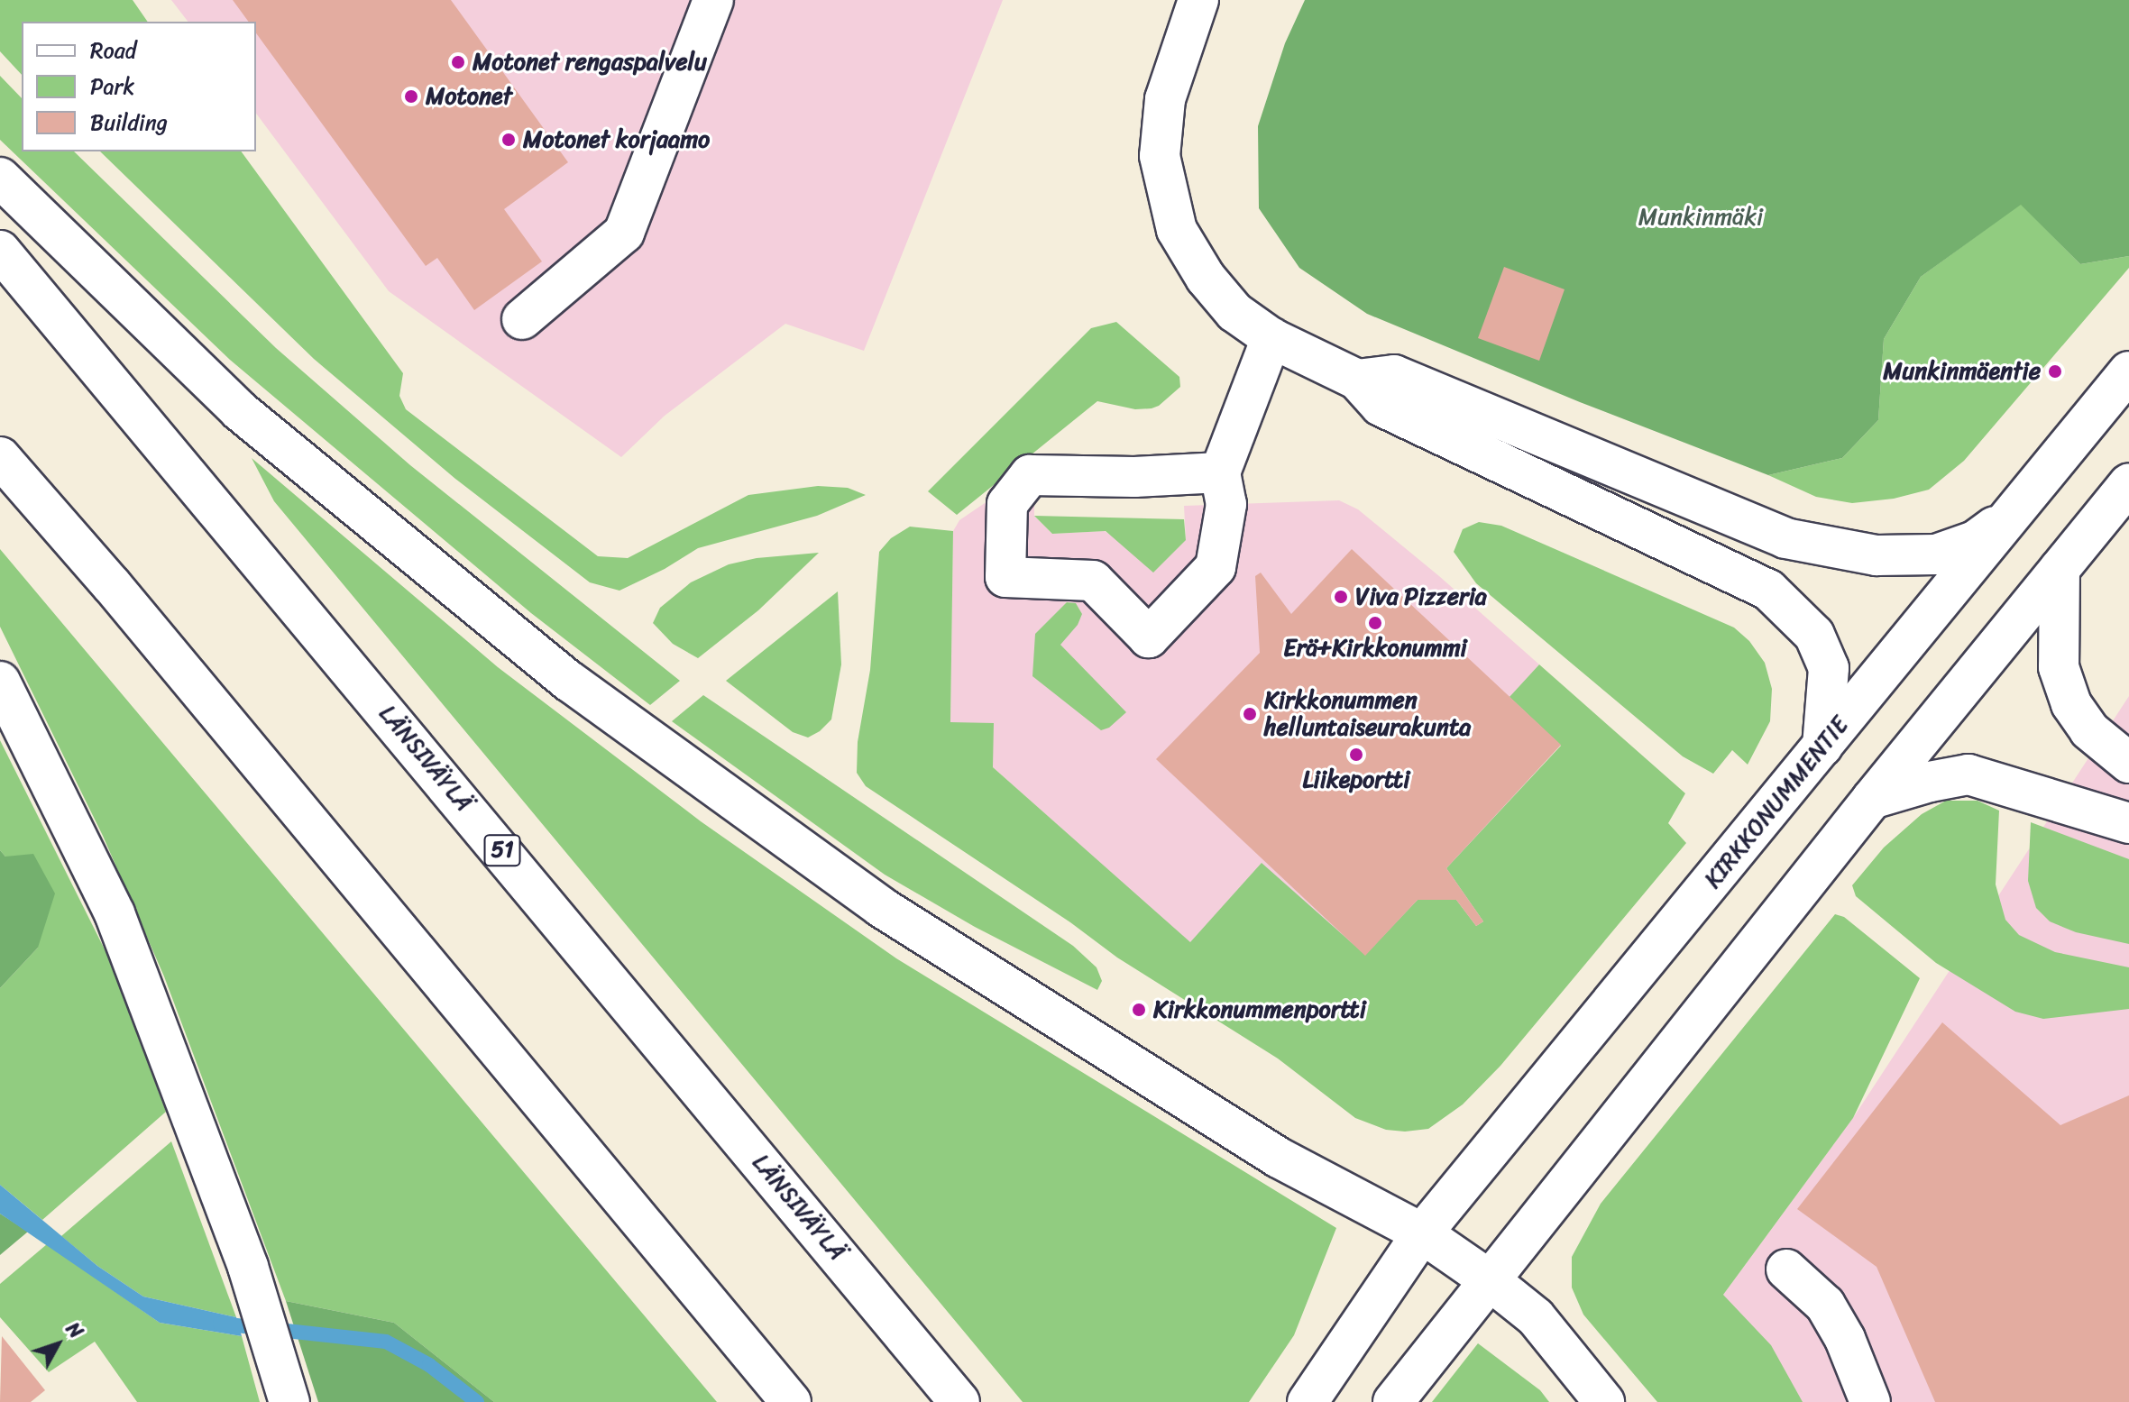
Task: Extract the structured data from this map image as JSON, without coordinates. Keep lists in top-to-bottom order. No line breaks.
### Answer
{"streets":{"main road":["LÄNSIVÄYLÄ","KIRKKONUMMENTIE","51"]},"parks":["Munkinmäki"],"places":["Motonet rengaspalvelu","Motonet","Motonet korjaamo","Munkinmäentie","Viva Pizzeria","Erä+Kirkkonummi","Kirkkonummen helluntaiseurakunta","Liikeportti","Kirkkonummenportti"],"legend":["Road","Park","Building"],"north":"top right"}
